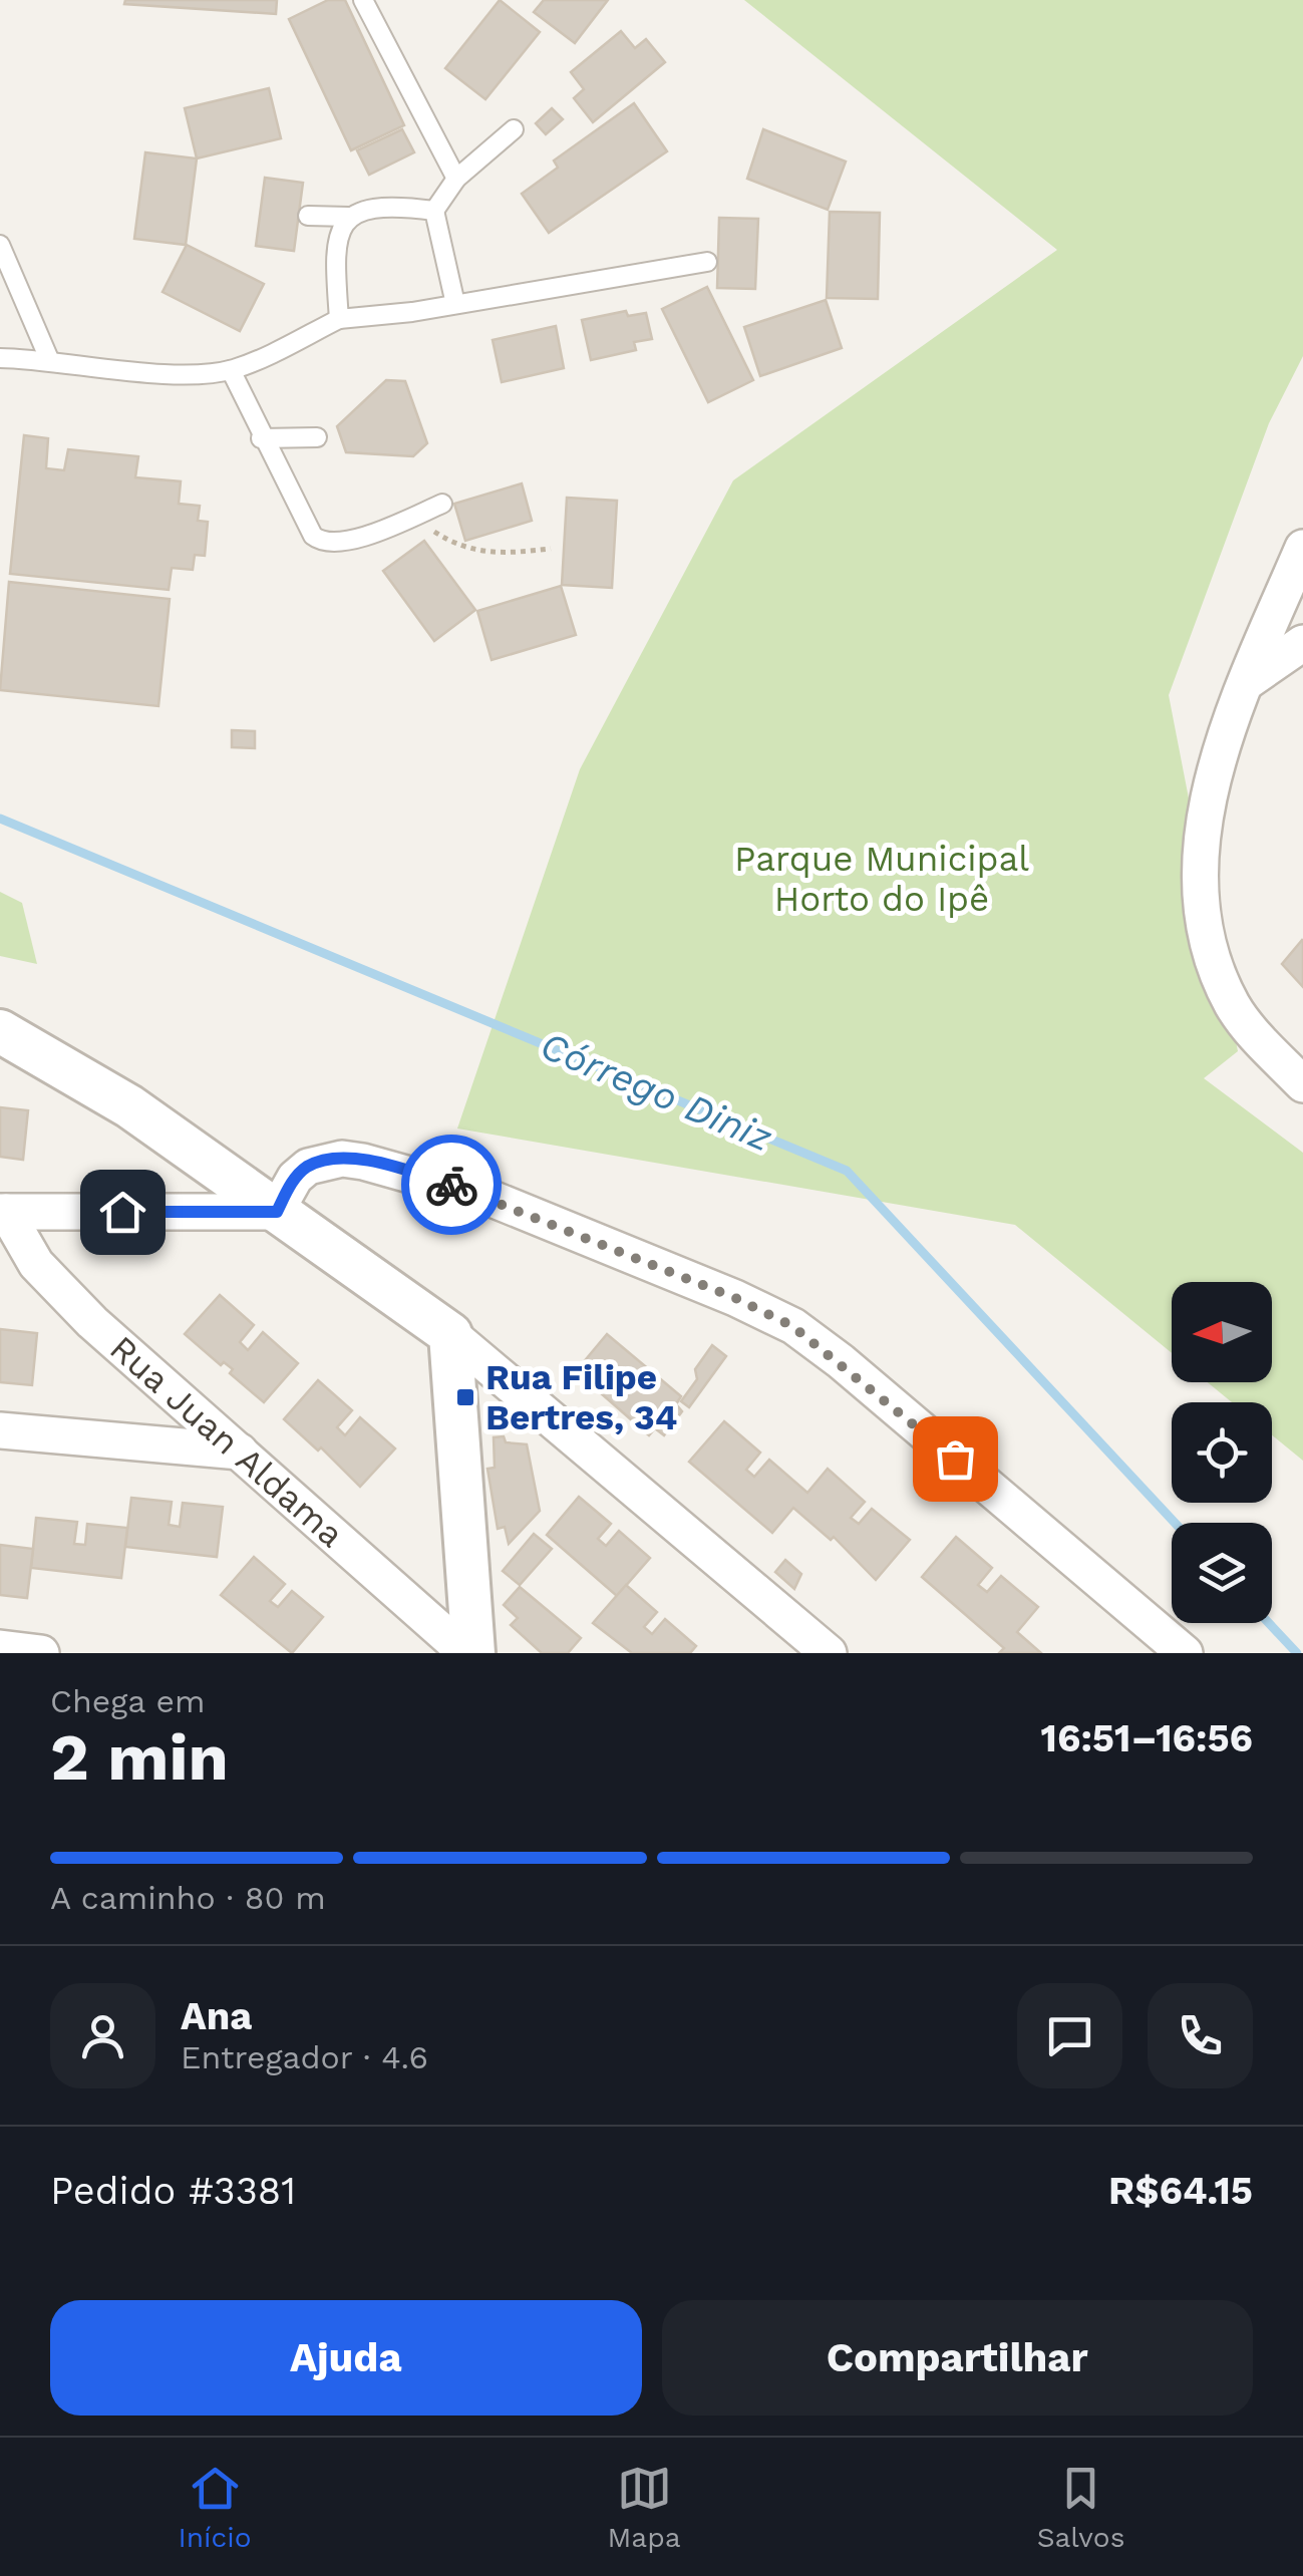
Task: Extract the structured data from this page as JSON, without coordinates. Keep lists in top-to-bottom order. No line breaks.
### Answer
{"streets":{"street":["Rua Juan Aldama"]},"water":["Córrego Diniz"],"parks":["Parque Municipal Horto do Ipê"],"places":{"transit":["Rua Filipe Bertres, 34"]},"north":"left","page":{"heading":["2 min","Chega em","16:51–16:56"],"panel":["Ana","Entregador · 4.6","Pedido #3381","R$64.15"],"bar":"A caminho · 80 m","buttons":["Ajuda","Compartilhar"],"tabs":["Início","Mapa","Salvos"]}}
